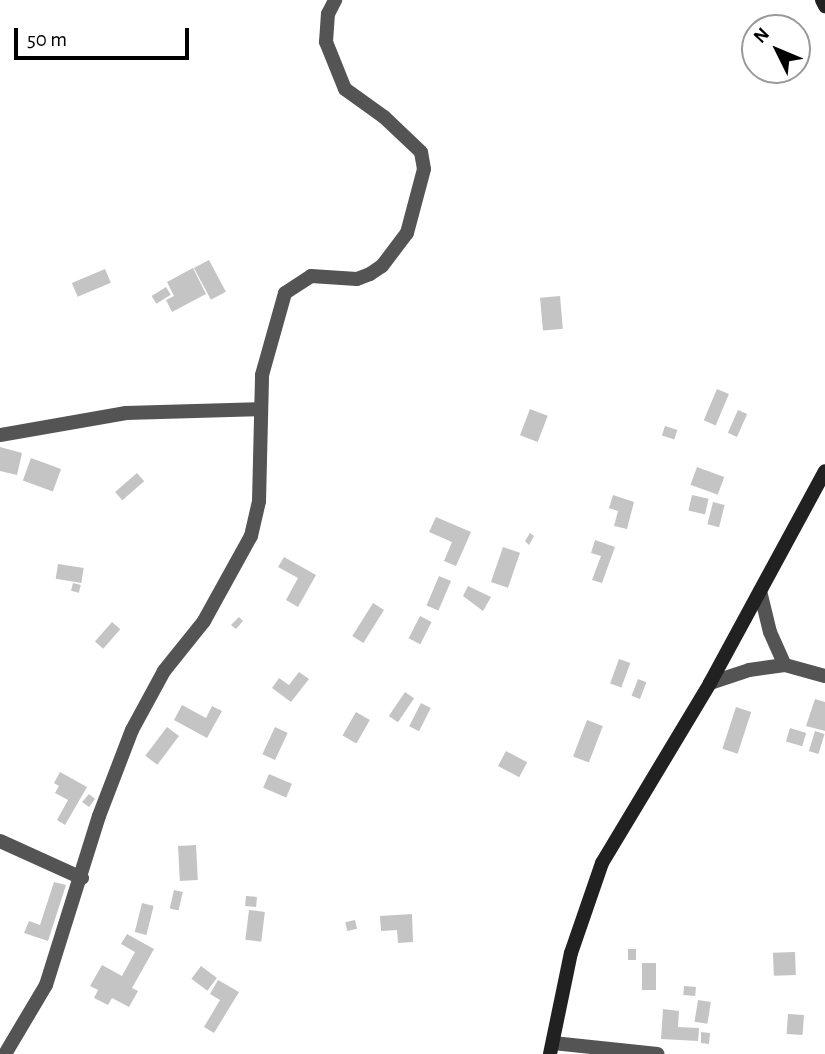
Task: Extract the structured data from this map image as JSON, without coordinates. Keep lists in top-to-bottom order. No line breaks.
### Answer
{"scale_bar":"50 m","north":"top left"}
